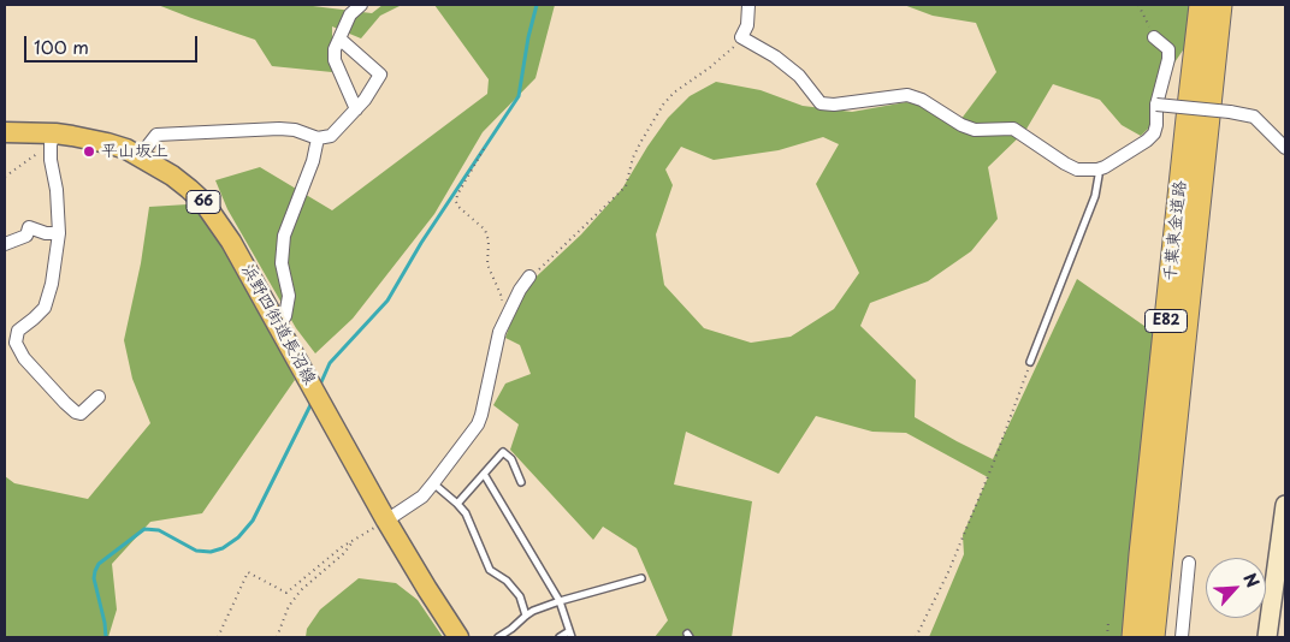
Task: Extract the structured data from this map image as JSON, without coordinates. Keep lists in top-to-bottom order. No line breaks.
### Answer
{"streets":{"highway":["千葉東金道路","E82"],"main road":["66","浜野四街道長沼線"]},"places":["平山坂上"],"scale_bar":"100 m","north":"top right"}
